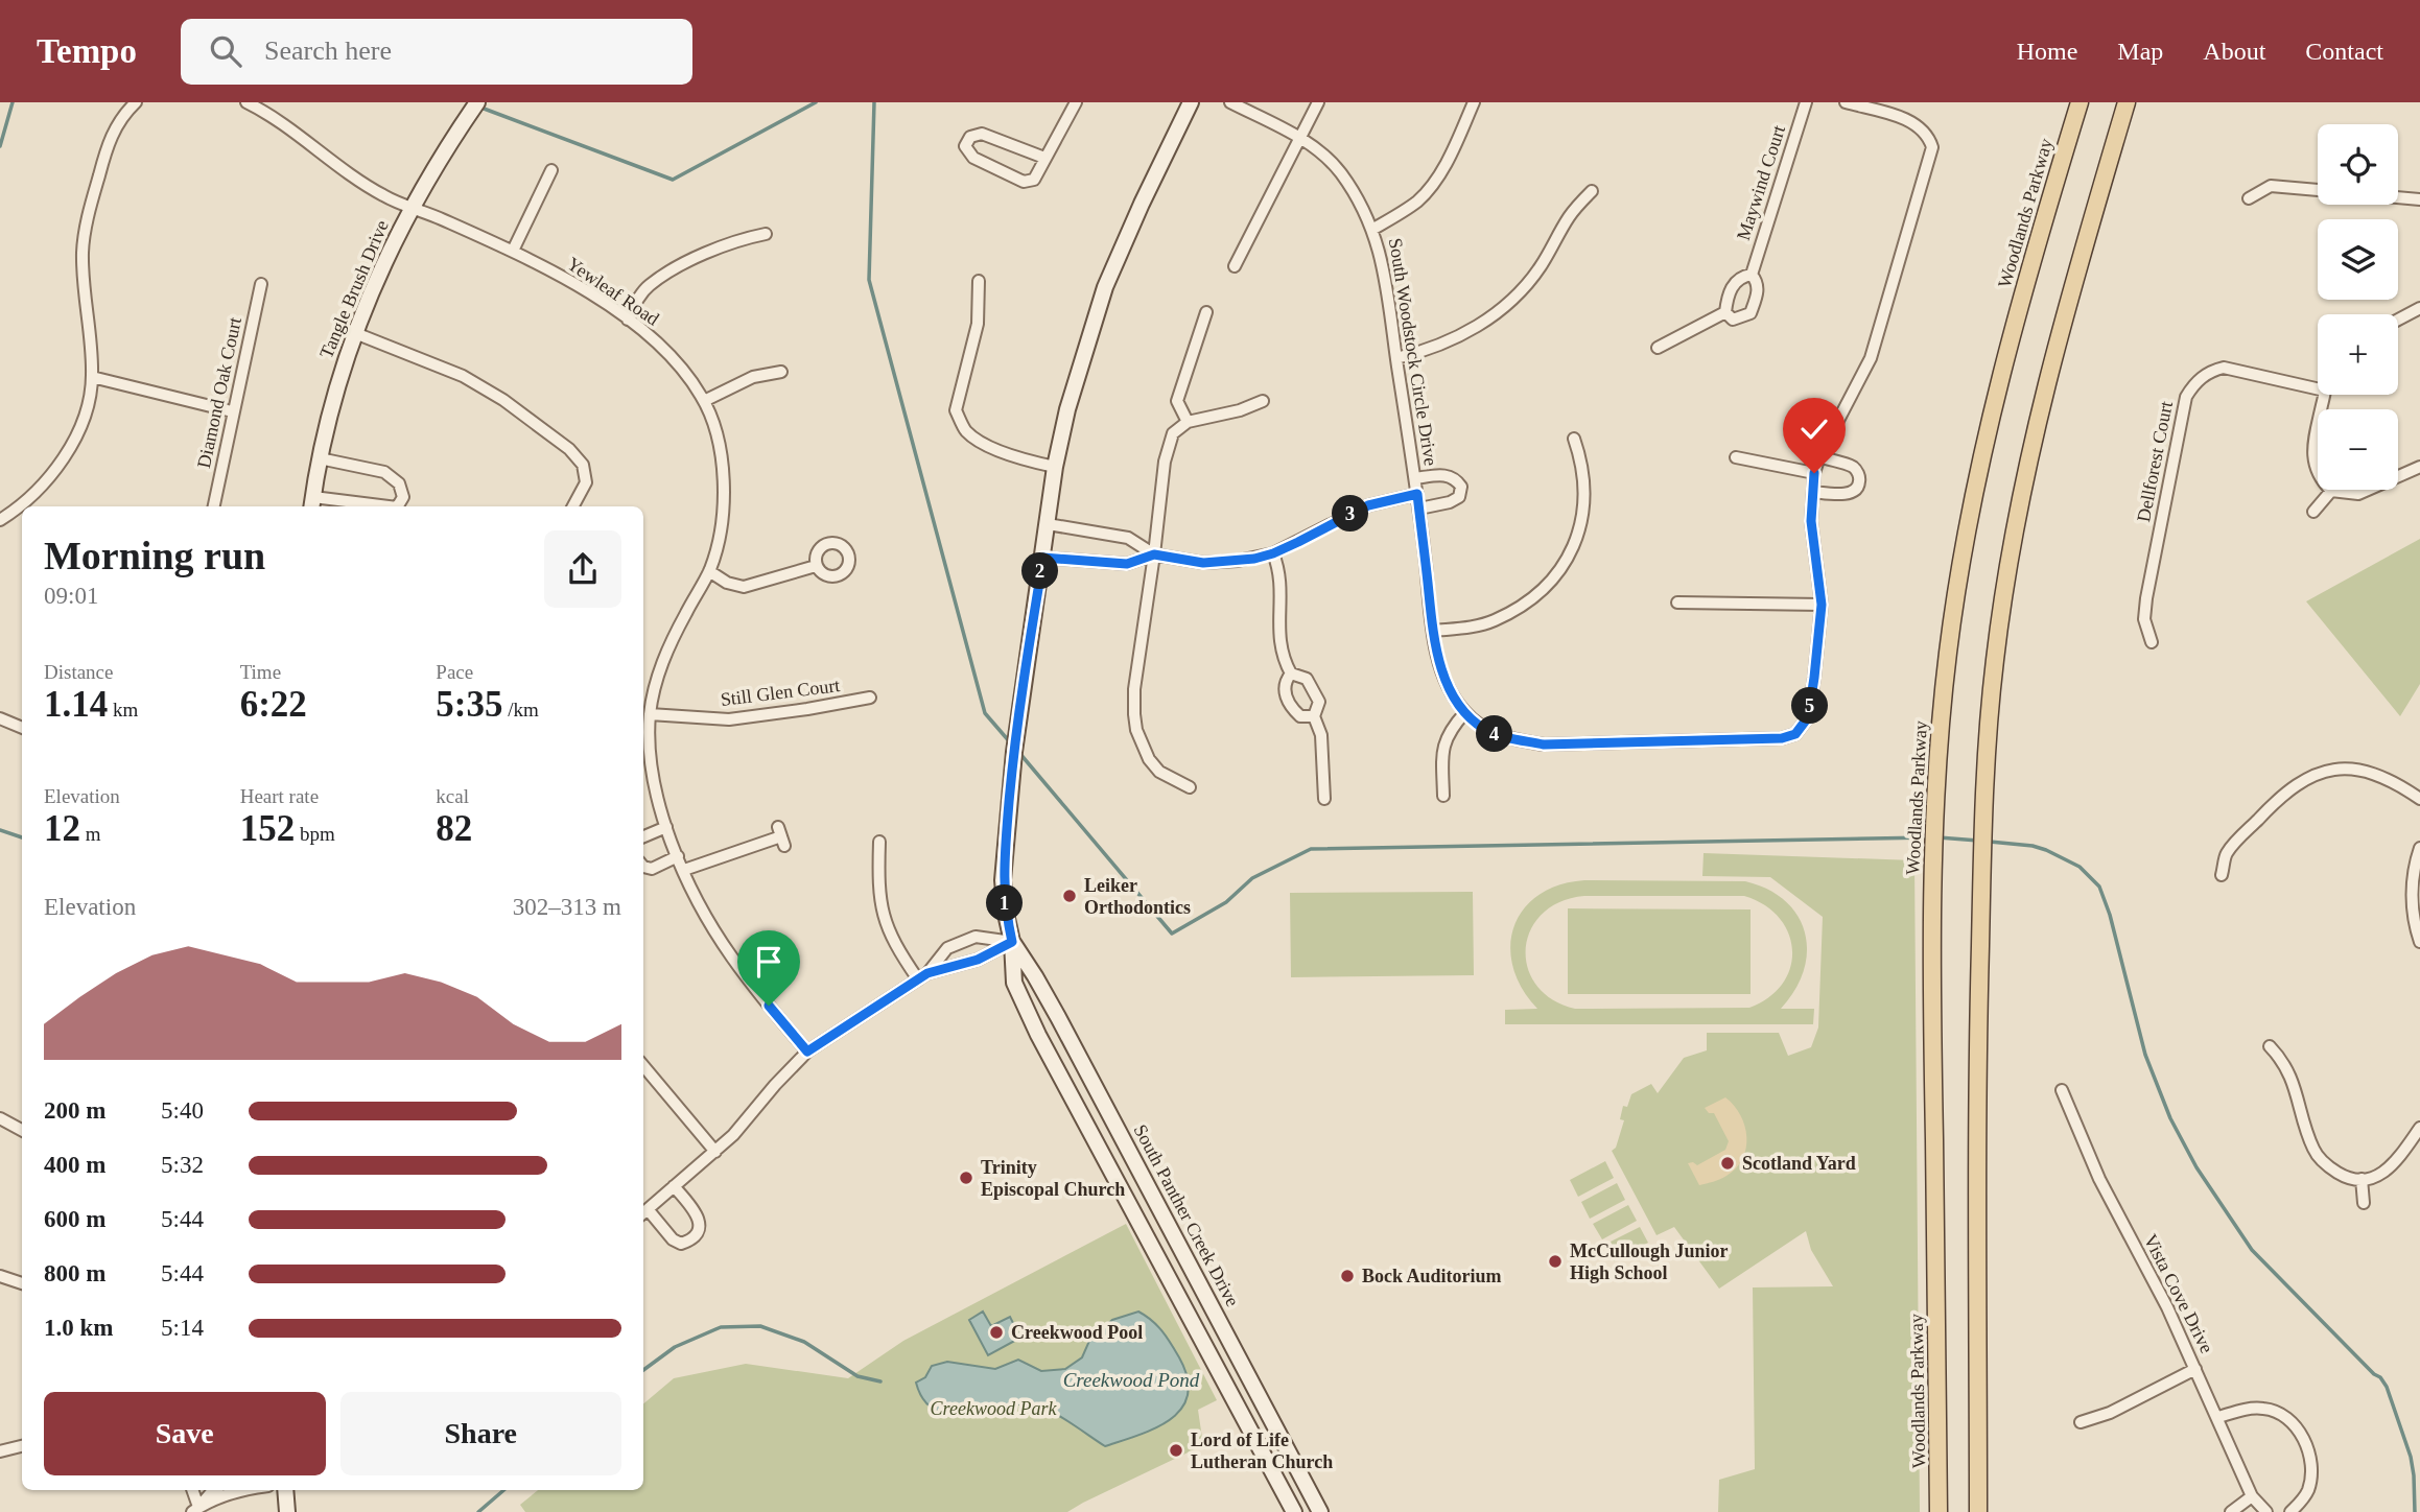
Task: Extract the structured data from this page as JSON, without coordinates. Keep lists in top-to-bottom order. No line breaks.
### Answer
{"streets":{"main road":["Woodlands Parkway"],"street":["Maywind Court","Tangle Brush Drive","Yewleaf Road","South Woodstock Circle Drive","Diamond Oak Court","Dellforest Court","Still Glen Court","South Panther Creek Drive","Vista Cove Drive"]},"crossings":[["Tangle Brush Drive","Yewleaf Road"],["Yewleaf Road","Still Glen Court"]],"water":["Creekwood Pond"],"parks":["Creekwood Park"],"places":["Leiker Orthodontics","Scotland Yard","Trinity Episcopal Church","McCullough Junior High School","Bock Auditorium","Creekwood Pool","Lord of Life Lutheran Church"],"page":{"header":"Tempo","search":"Search here","nav":["Home","Map","About","Contact"],"map_buttons":["+","−"],"pins":["3","2","5","4","1"],"heading":["Morning run","09:01"],"stats":[["Distance","1.14 km"],["Time","6:22"],["Pace","5:35 /km"],["Elevation","12 m"],["Heart rate","152 bpm"],["kcal","82"]],"chart":["Elevation","302–313 m"],"list":[{"name":"200 m","note":"5:40"},{"name":"400 m","note":"5:32"},{"name":"600 m","note":"5:44"},{"name":"800 m","note":"5:44"},{"name":"1.0 km","note":"5:14"}],"buttons":["Save","Share"]}}
